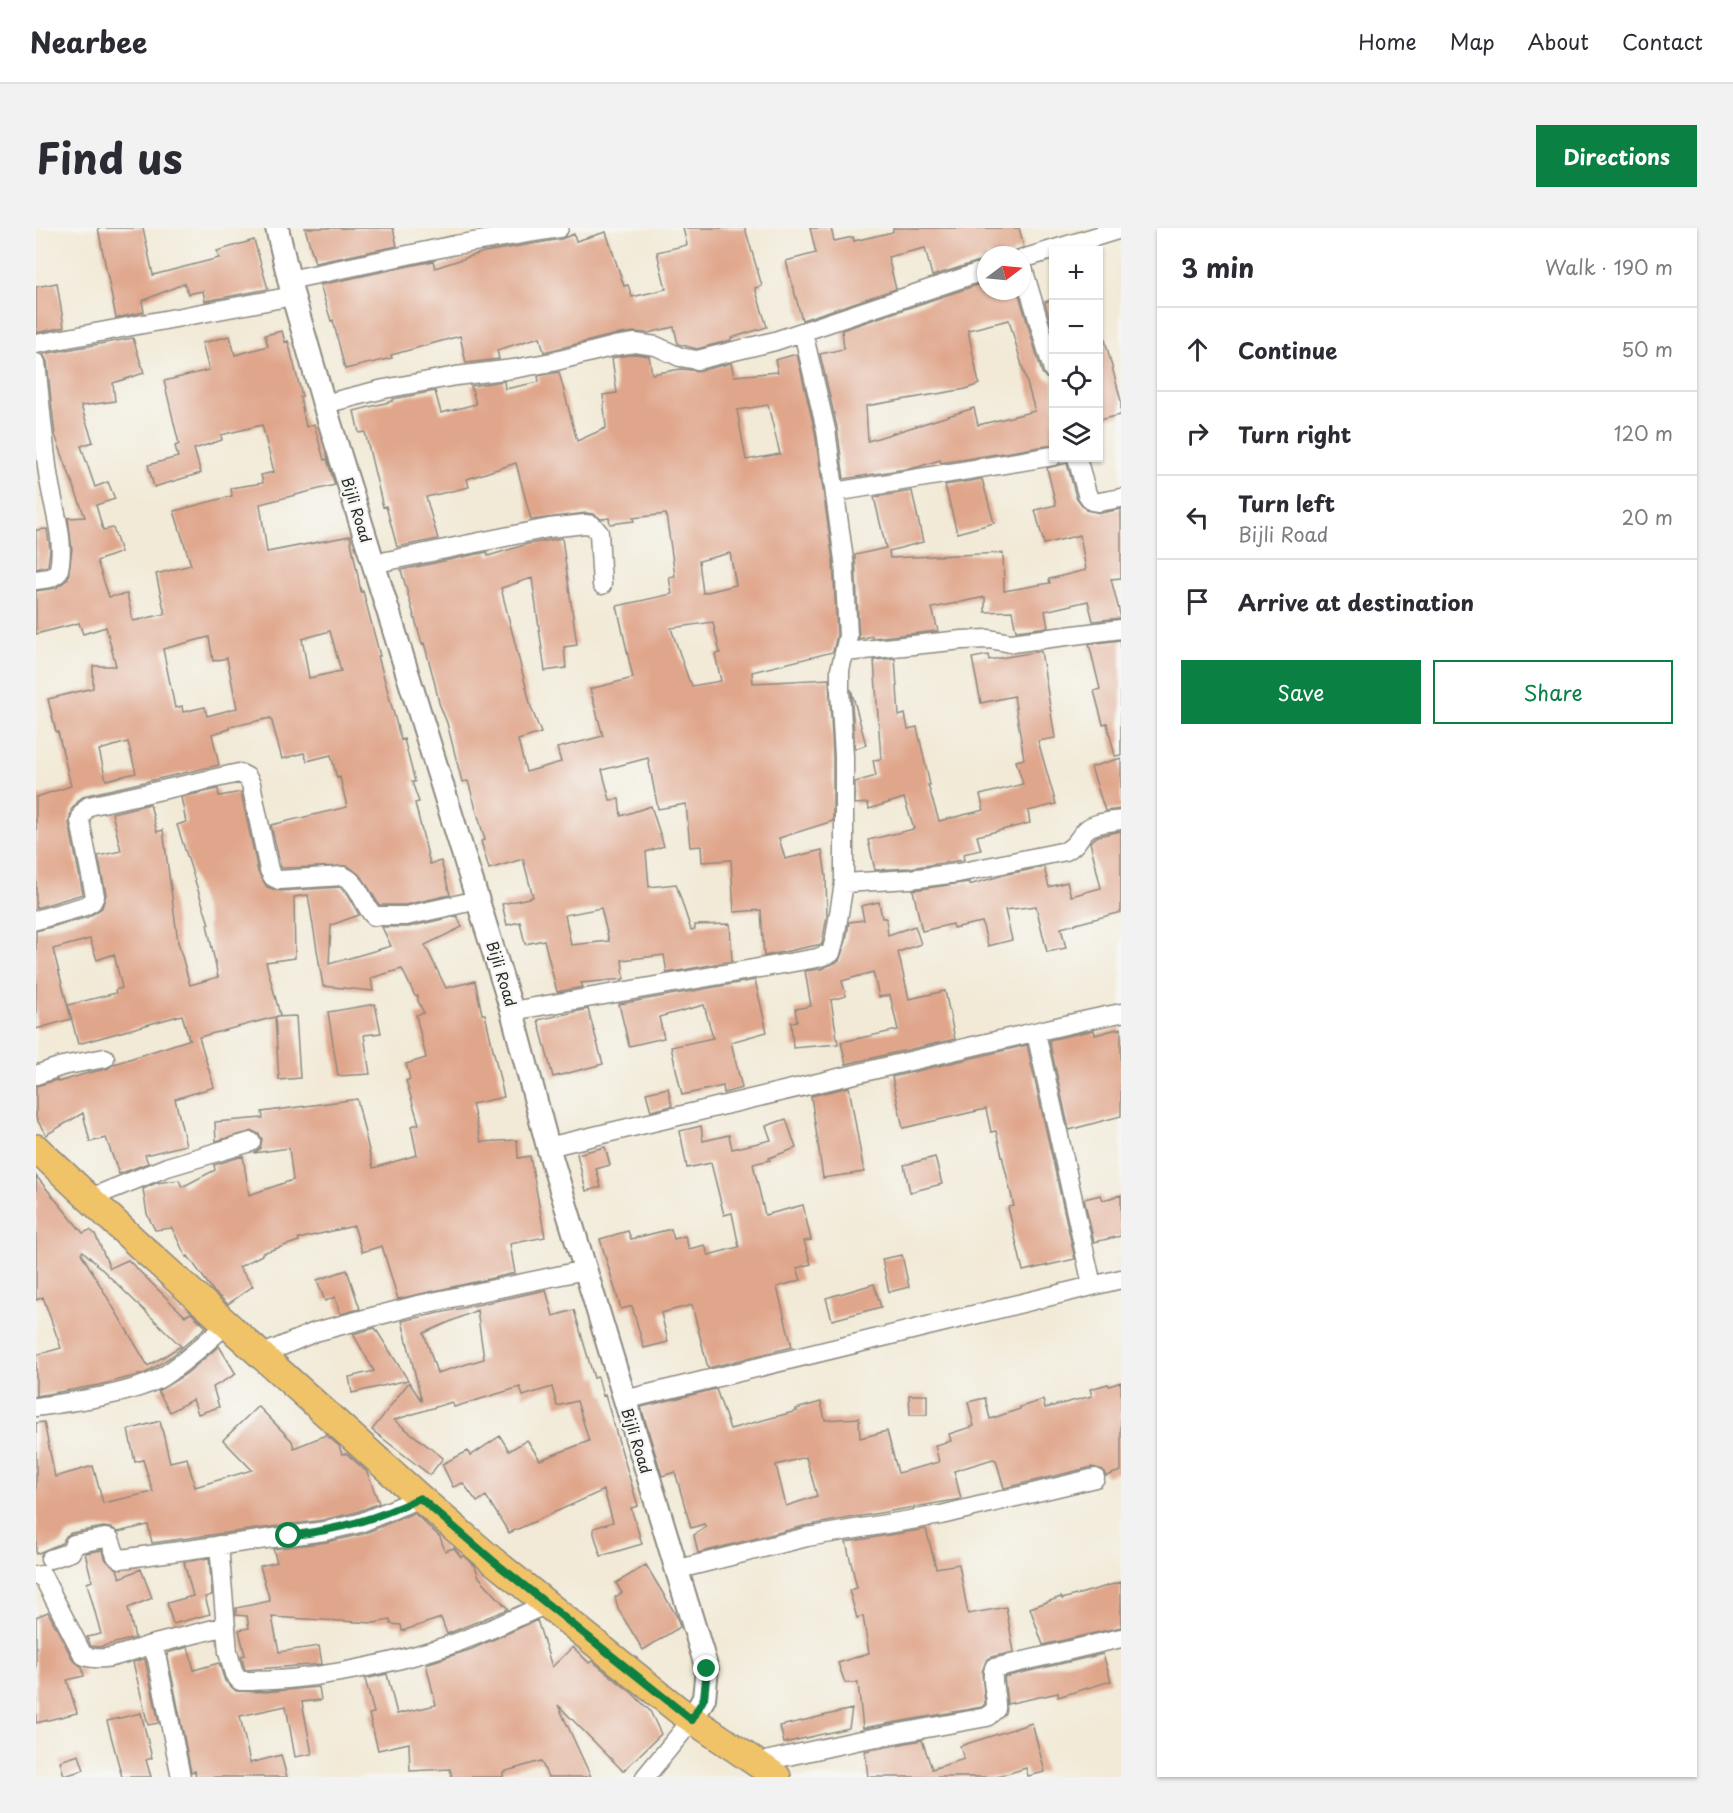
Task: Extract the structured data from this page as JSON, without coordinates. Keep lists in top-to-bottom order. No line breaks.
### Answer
{"streets":{"street":["Bijli Road"]},"north":"right","page":{"header":"Nearbee","nav":["Home","Map","About","Contact"],"title":"Find us","buttons":["Directions",["Save","Share"]],"heading":["3 min","Walk · 190 m"],"map_buttons":["+","−"],"list":[["Continue","50 m"],["Turn right","120 m"],["Turn left","Bijli Road","20 m"],"Arrive at destination"]}}
